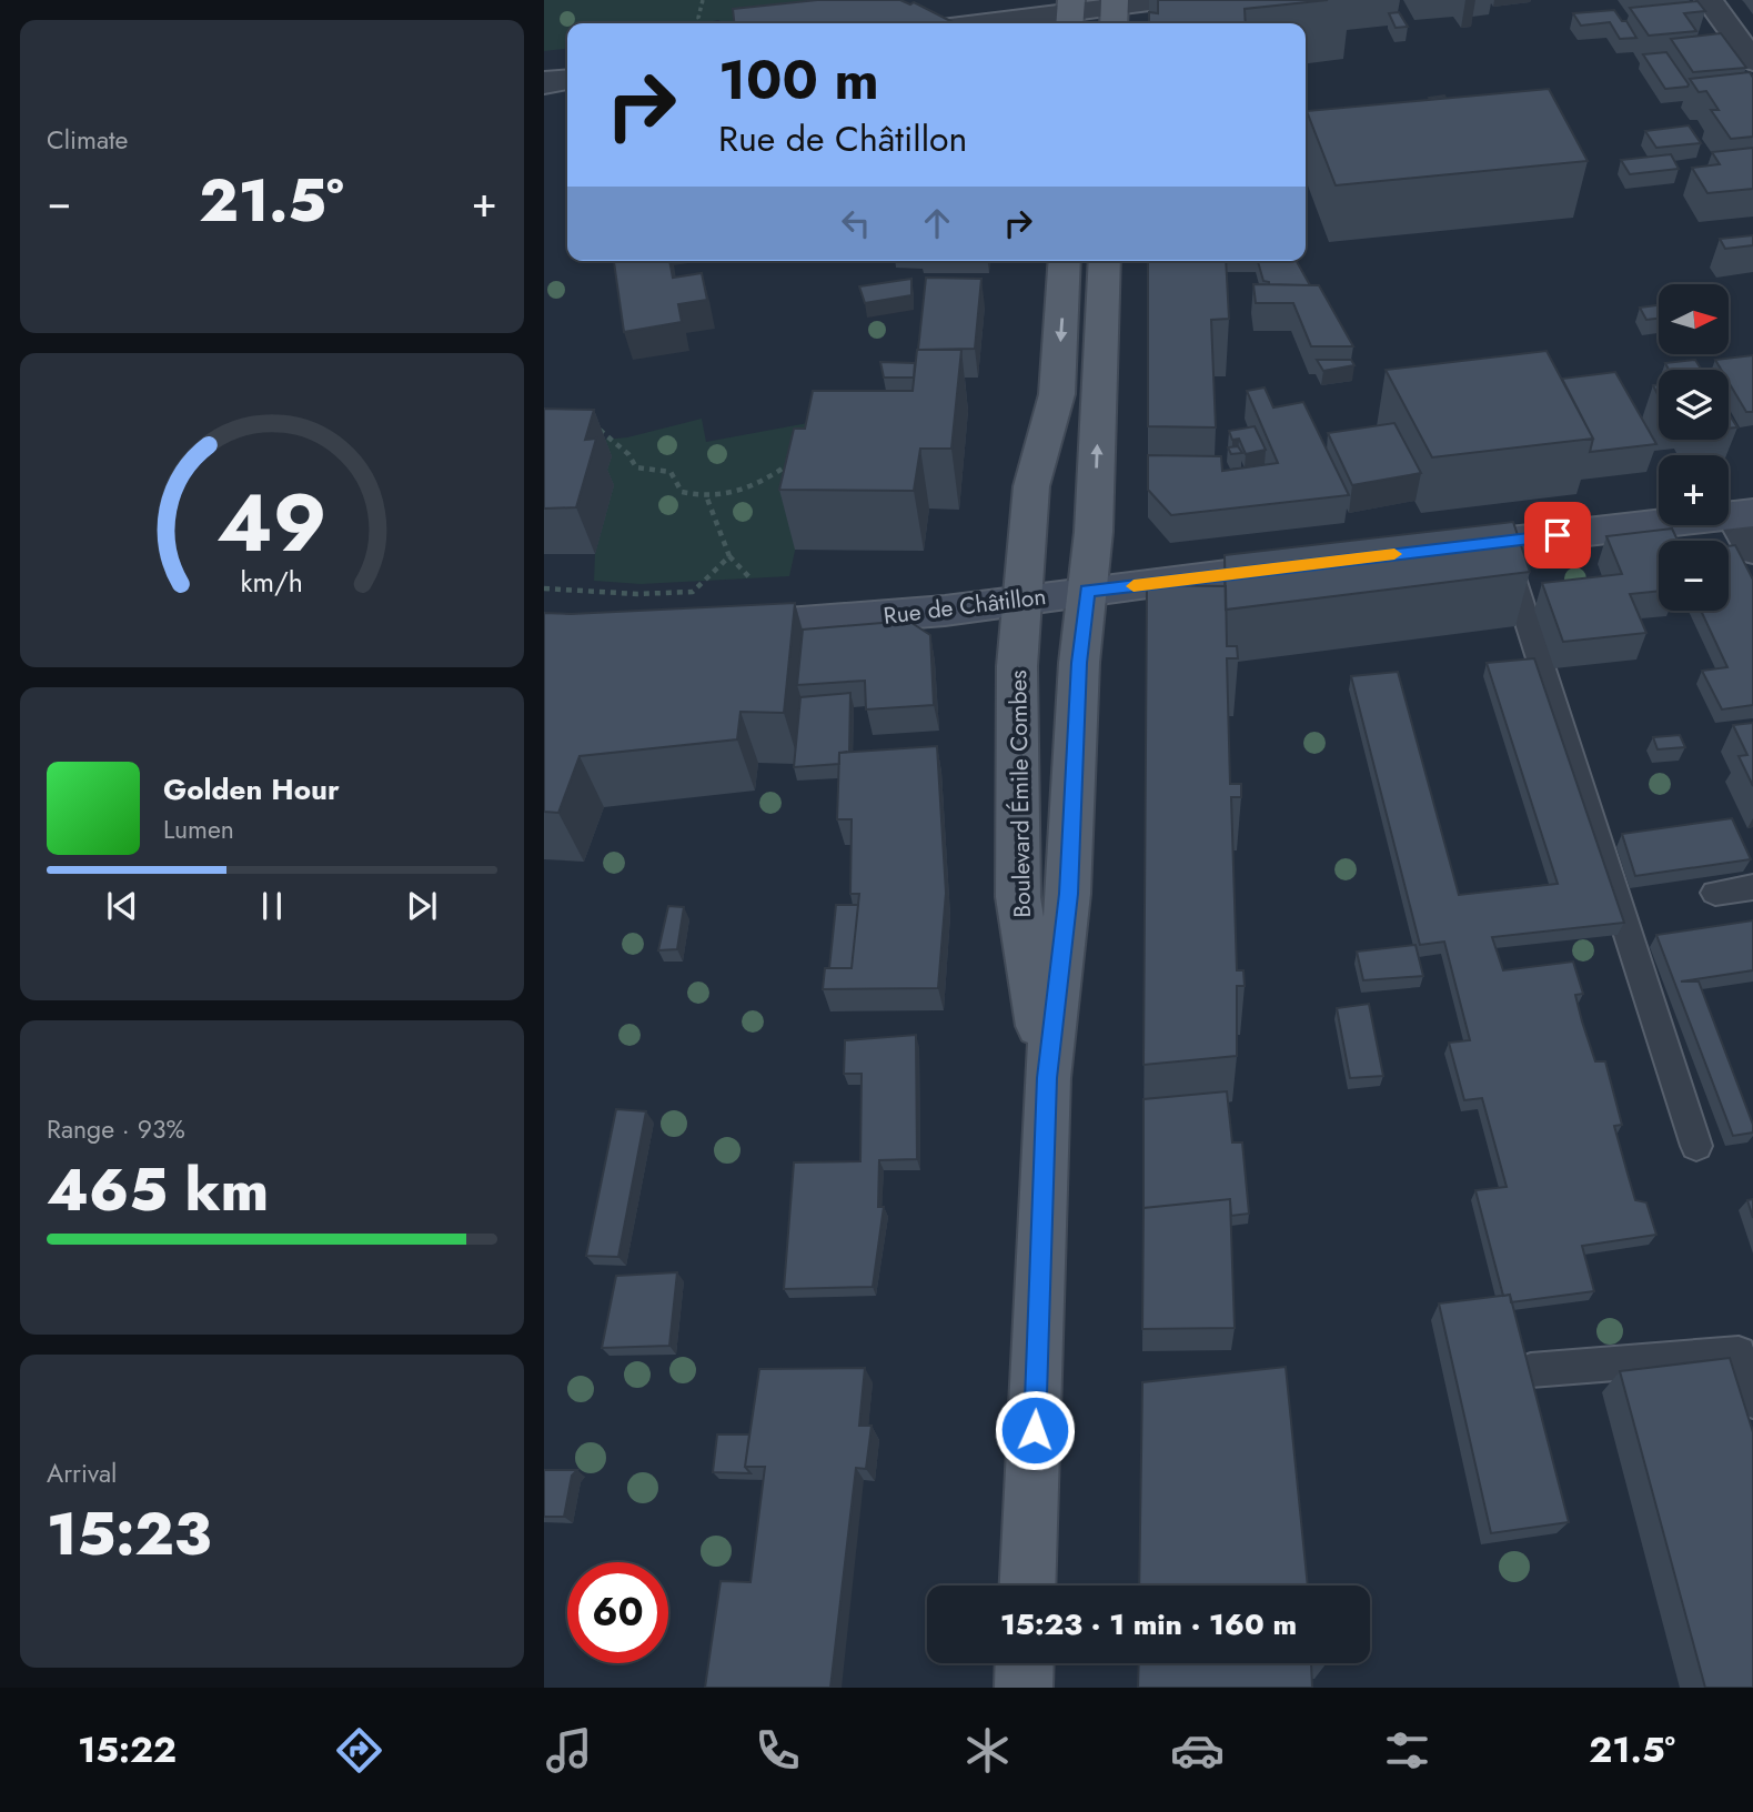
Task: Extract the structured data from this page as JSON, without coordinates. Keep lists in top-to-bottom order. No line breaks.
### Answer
{"streets":{"main road":["Boulevard Émile Combes"],"street":["Rue de Châtillon"]},"crossings":[["Rue de Châtillon","Boulevard Émile Combes"]],"north":"right","page":{"tile":["Climate",["Range · 93%","465 km"],["Arrival","15:23"]],"turn":["100 m","Rue de Châtillon"],"heat":["−","21.5°","+"],"map_buttons":["+","−"],"song":["Golden Hour","Lumen"],"limit":"60","trip":"15:23 · 1 min · 160 m","tabs":["15:22","21.5°"],"gauge":["49","km/h"]}}
